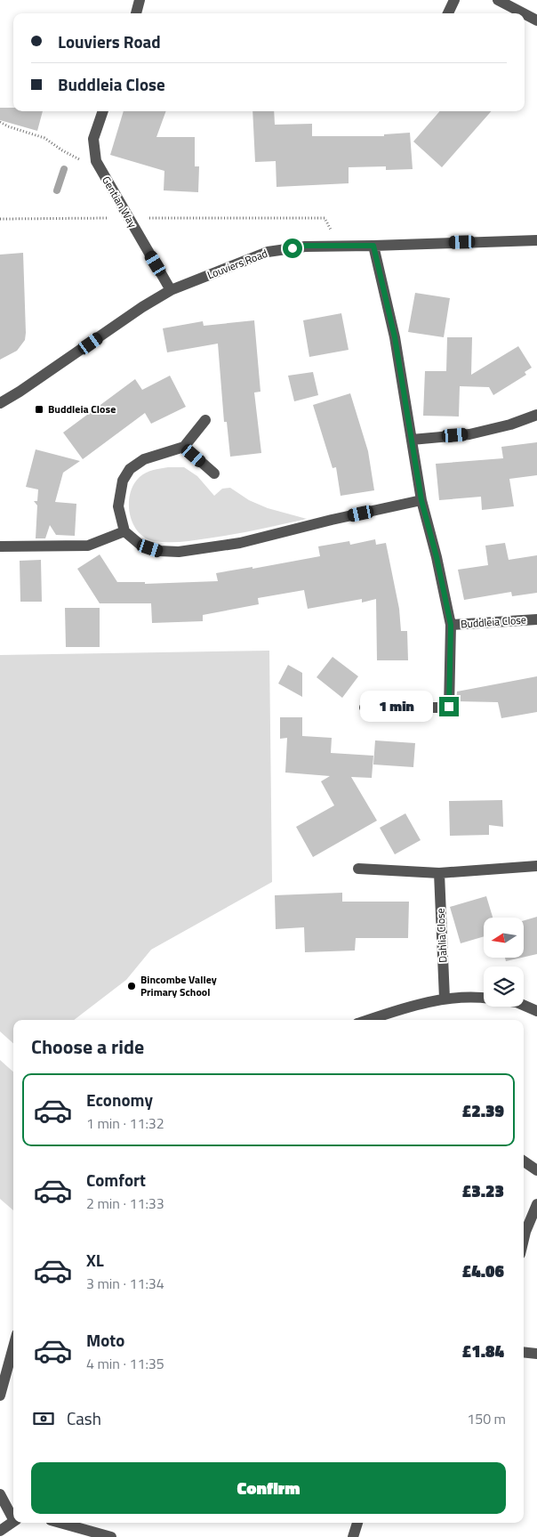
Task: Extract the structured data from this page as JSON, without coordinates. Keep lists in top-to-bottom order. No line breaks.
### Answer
{"streets":{"street":["Gentian Way","Louviers Road","Buddleia Close","Dahlia Close"]},"crossings":[["Gentian Way","Louviers Road"],["Louviers Road","Buddleia Close"]],"places":{"transit":["Buddleia Close"],"other":["Bincombe Valley Primary School"]},"north":"left","page":{"banner":["Louviers Road","Buddleia Close"],"bubble":"1 min","heading":"Choose a ride","list":[{"name":"Economy","note":"1 min · 11:32","value":"£2.39"},{"name":"Comfort","note":"2 min · 11:33","value":"£3.23"},{"name":"XL","note":"3 min · 11:34","value":"£4.06"},{"name":"Moto","note":"4 min · 11:35","value":"£1.84"}],"pay":["Cash","150 m"],"buttons":"Confirm"}}
